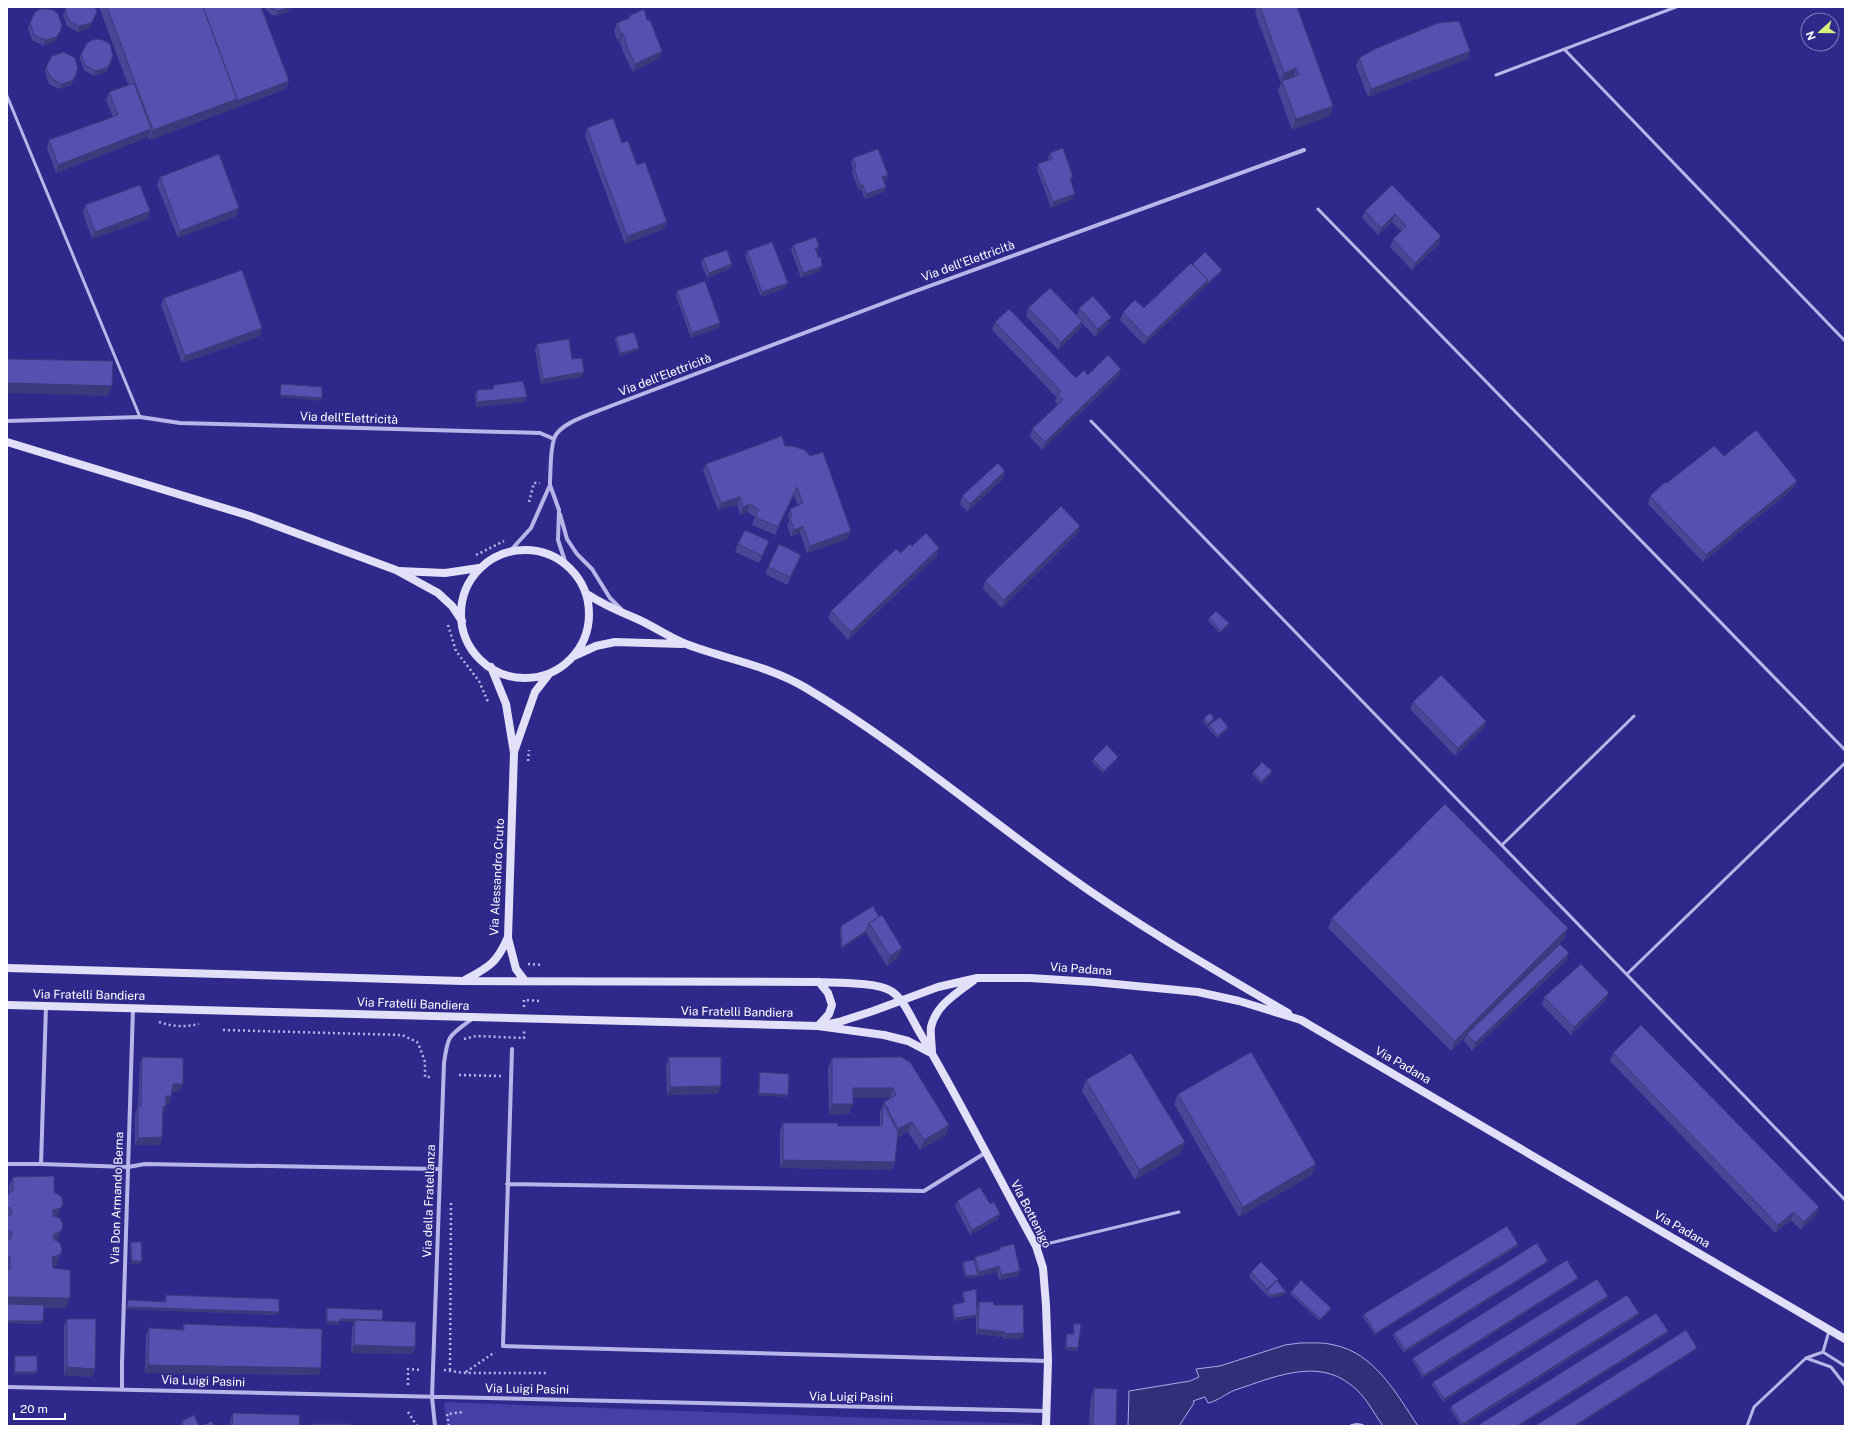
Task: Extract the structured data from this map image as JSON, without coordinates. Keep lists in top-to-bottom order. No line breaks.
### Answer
{"streets":{"main road":["Via Alessandro Cruto","Via Padana","Via Fratelli Bandiera","Via Bottenigo"],"street":["Via dell'Elettricità","Via Don Armando Berna","Via della Fratellanza","Via Luigi Pasini"]},"crossings":[["Via Alessandro Cruto","Via Fratelli Bandiera"],["Via Padana","Via Fratelli Bandiera"],["Via Fratelli Bandiera","Via Don Armando Berna"],["Via Fratelli Bandiera","Via della Fratellanza"],["Via Fratelli Bandiera","Via Bottenigo"],["Via Don Armando Berna","Via Luigi Pasini"],["Via della Fratellanza","Via Luigi Pasini"],["Via Bottenigo","Via Luigi Pasini"]],"scale_bar":"20 m","north":"left"}
